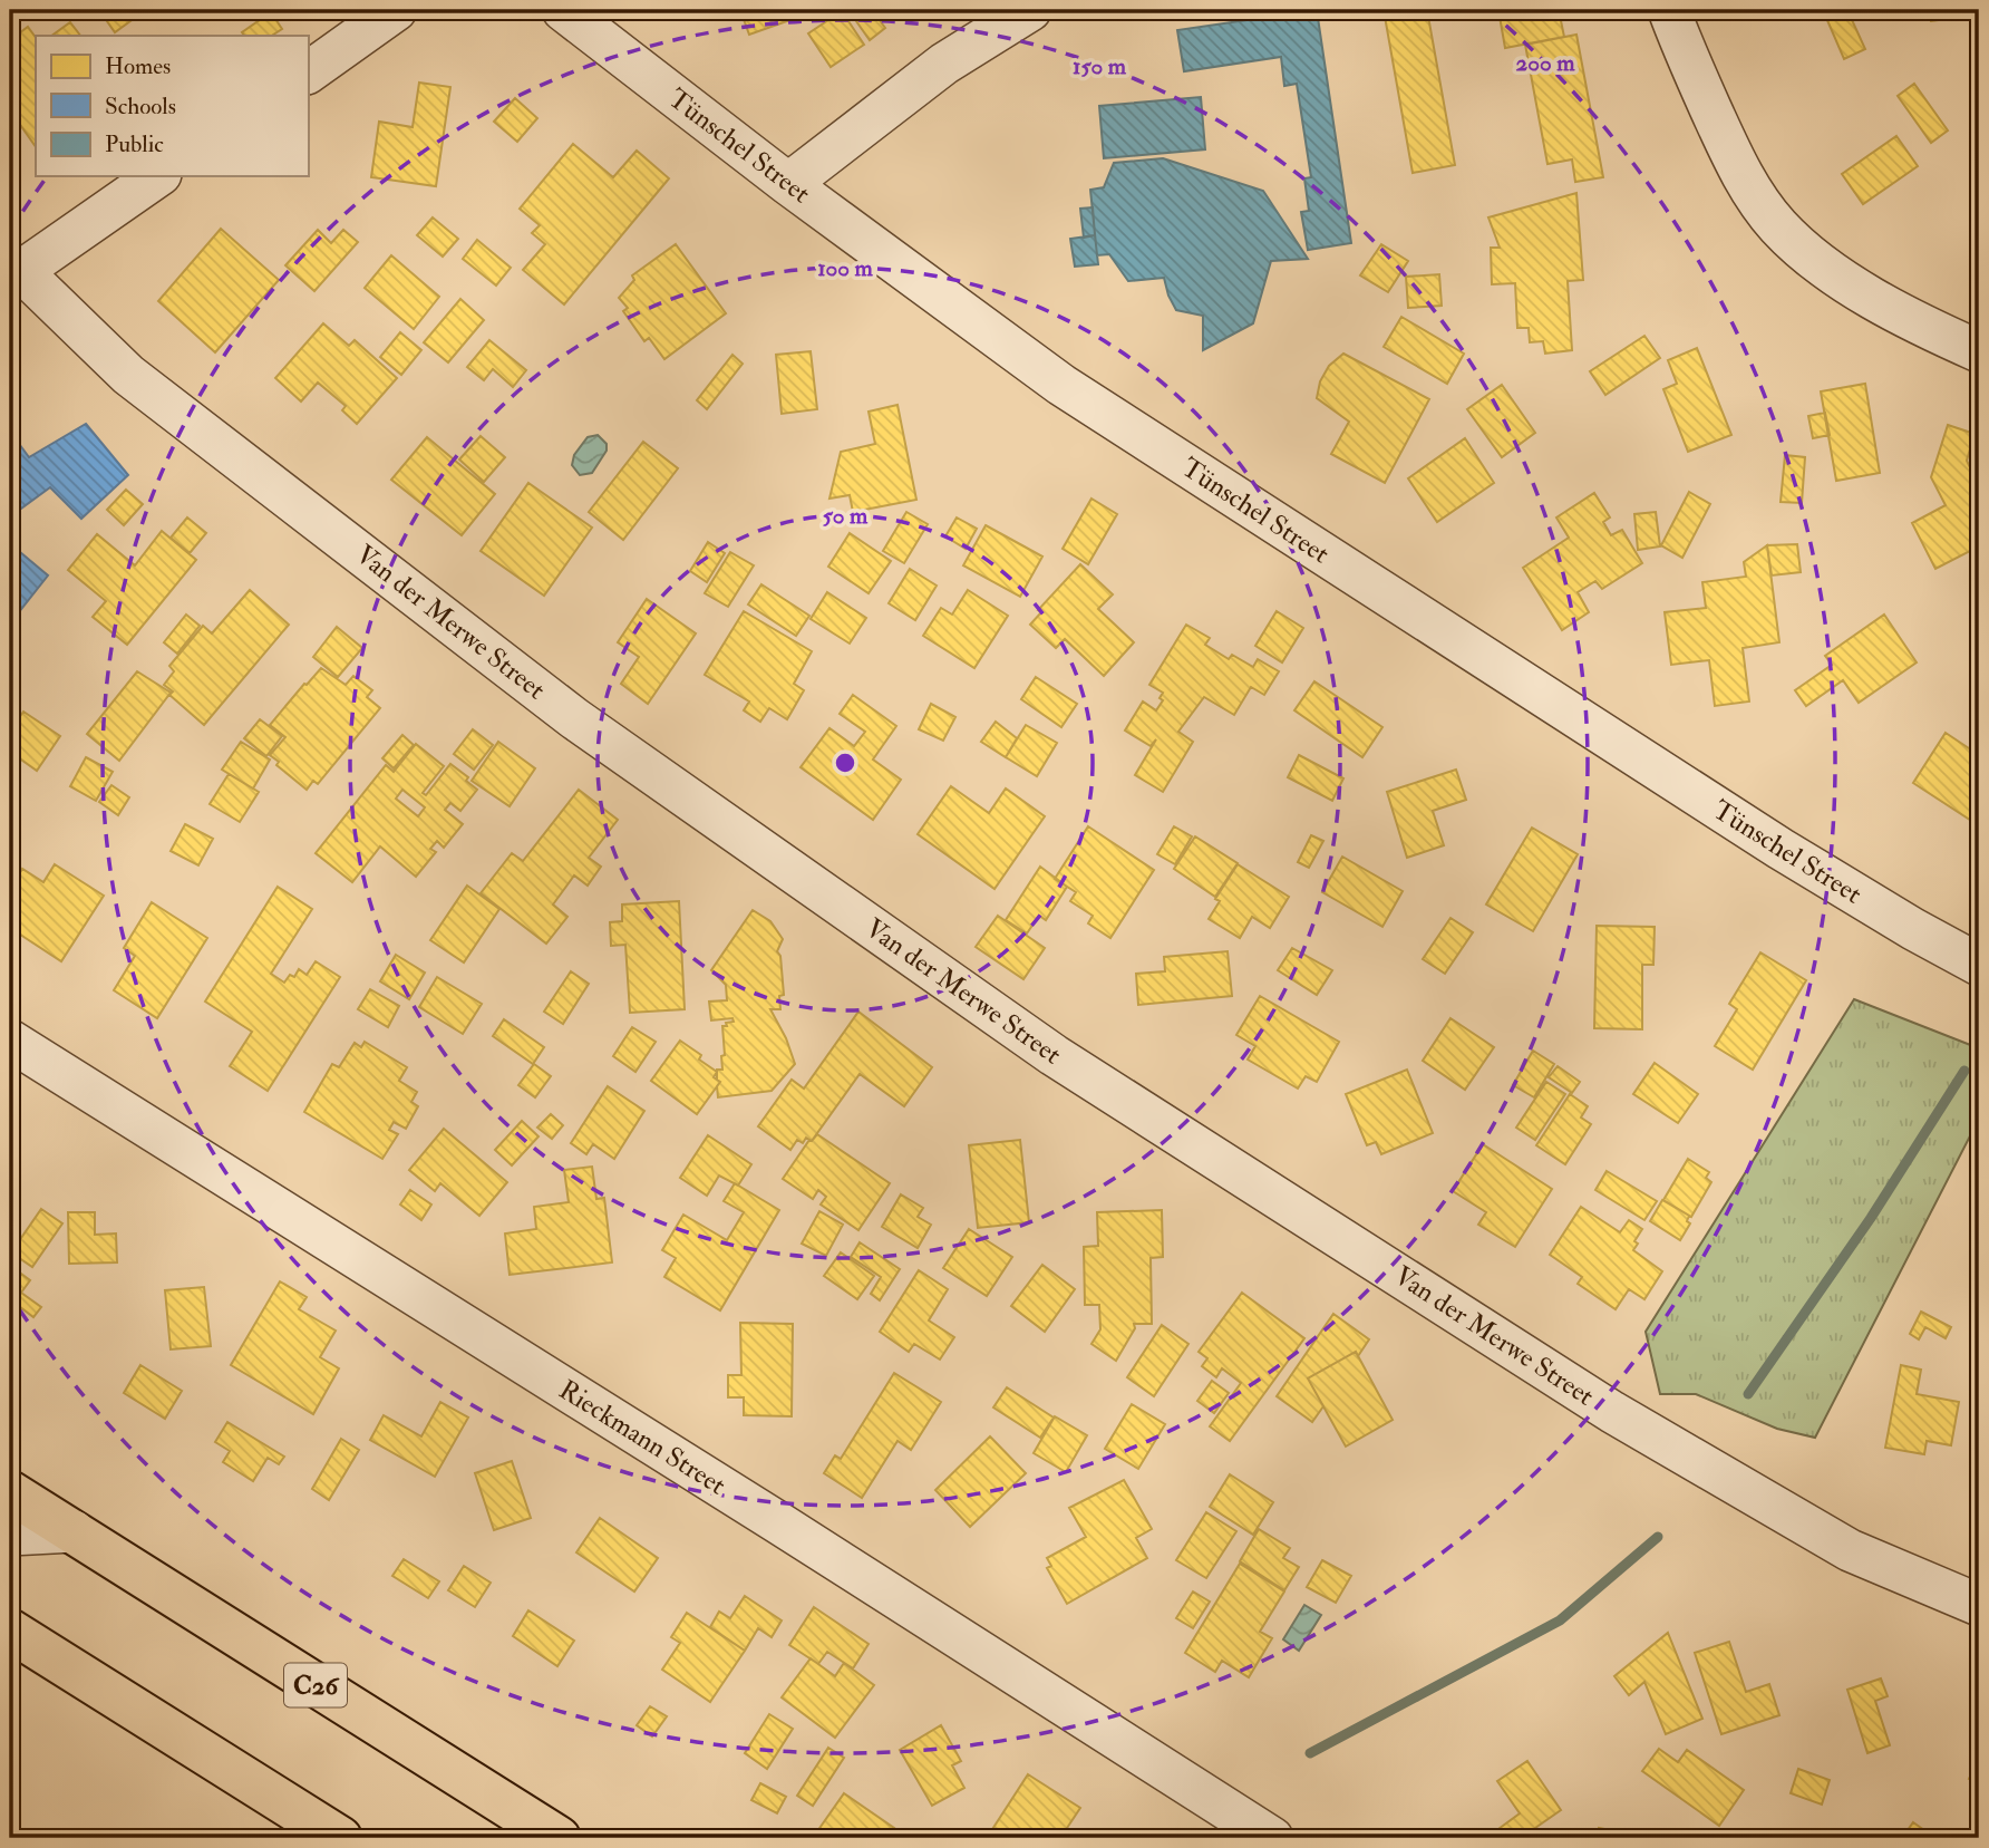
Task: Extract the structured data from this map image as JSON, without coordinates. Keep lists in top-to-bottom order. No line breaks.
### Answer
{"streets":{"main road":["C26"],"street":["Tünschel Street","Van der Merwe Street","Rieckmann Street"]},"legend":["Homes","Schools","Public"],"rings":["200 m","150 m","100 m","50 m"]}
